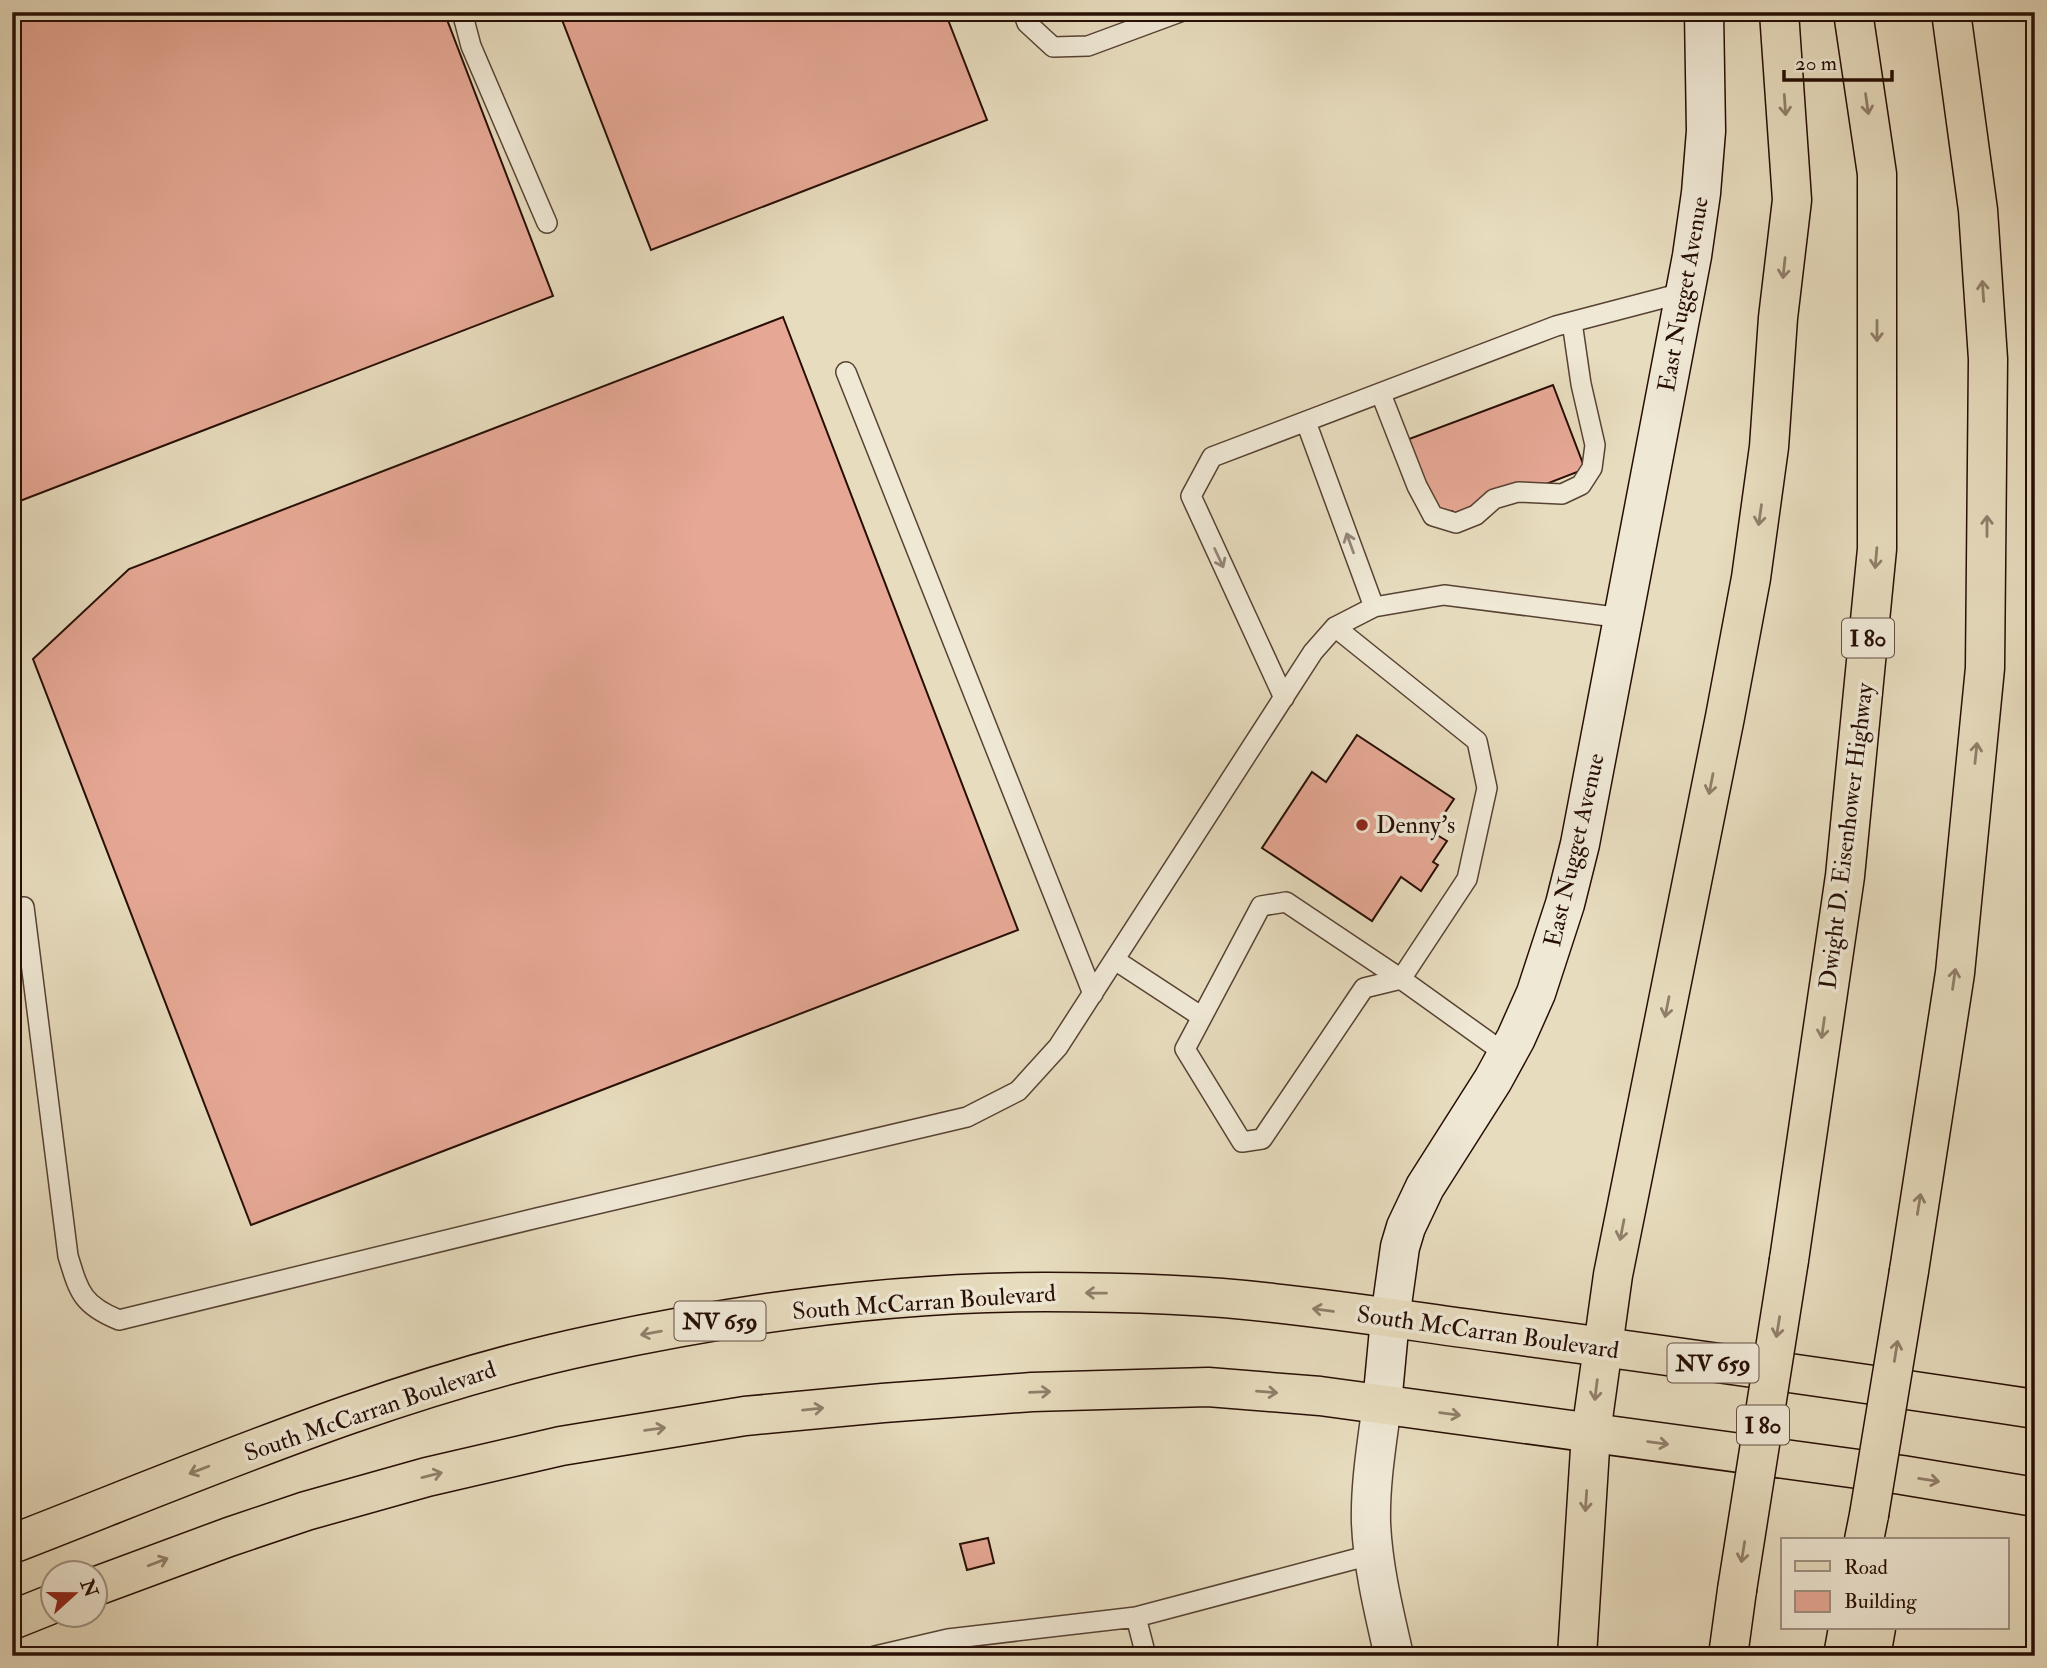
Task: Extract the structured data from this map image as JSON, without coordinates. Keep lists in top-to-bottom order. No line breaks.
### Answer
{"streets":{"main road":["I 80","Dwight D. Eisenhower Highway","South McCarran Boulevard","NV 659"],"street":["East Nugget Avenue"]},"crossings":[["East Nugget Avenue","South McCarran Boulevard"]],"places":["Denny's"],"legend":["Road","Building"],"scale_bar":"20 m","north":"right"}
